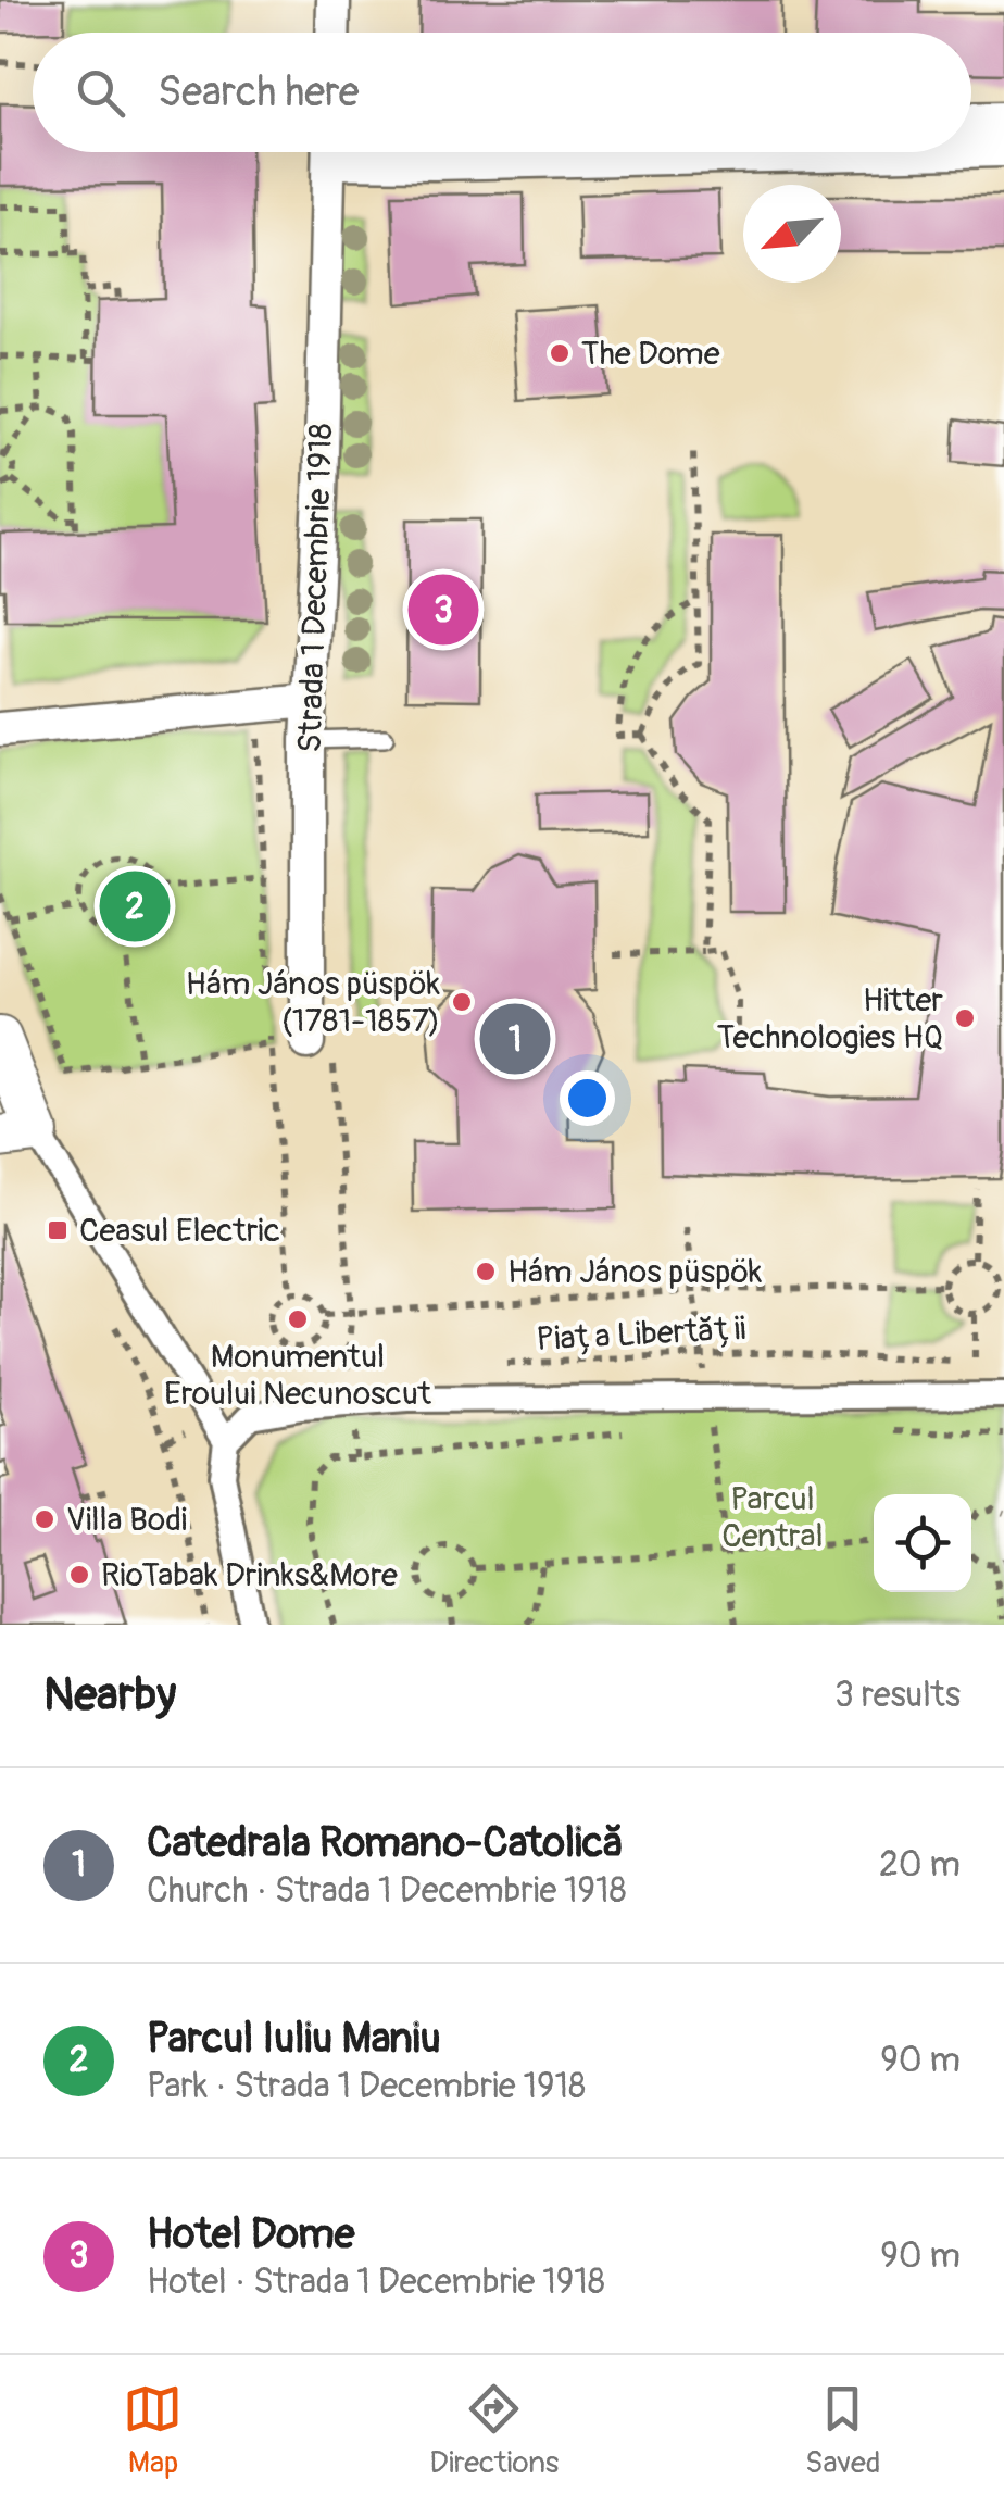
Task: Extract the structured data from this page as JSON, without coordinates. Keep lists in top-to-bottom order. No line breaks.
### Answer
{"streets":{"street":["Strada 1 Decembrie 1918"],"path":["Piața Libertății"]},"parks":["Parcul Central"],"places":{"other":["The Dome","Hám János püspök (1781-1857)","Hitter Technologies HQ","Hám János püspök","Monumentul Eroului Necunoscut","Villa Bodi","RioTabak Drinks&More"],"transit":["Ceasul Electric"]},"north":"bottom left","page":{"search":"Search here","pins":["3","2","1"],"heading":["Nearby","3 results"],"list":[{"mark":"1","name":"Catedrala Romano-Catolică","note":"Church · Strada 1 Decembrie 1918","value":"20 m"},{"mark":"2","name":"Parcul Iuliu Maniu","note":"Park · Strada 1 Decembrie 1918","value":"90 m"},{"mark":"3","name":"Hotel Dome","note":"Hotel · Strada 1 Decembrie 1918","value":"90 m"}],"nav":["Map","Directions","Saved"]}}
